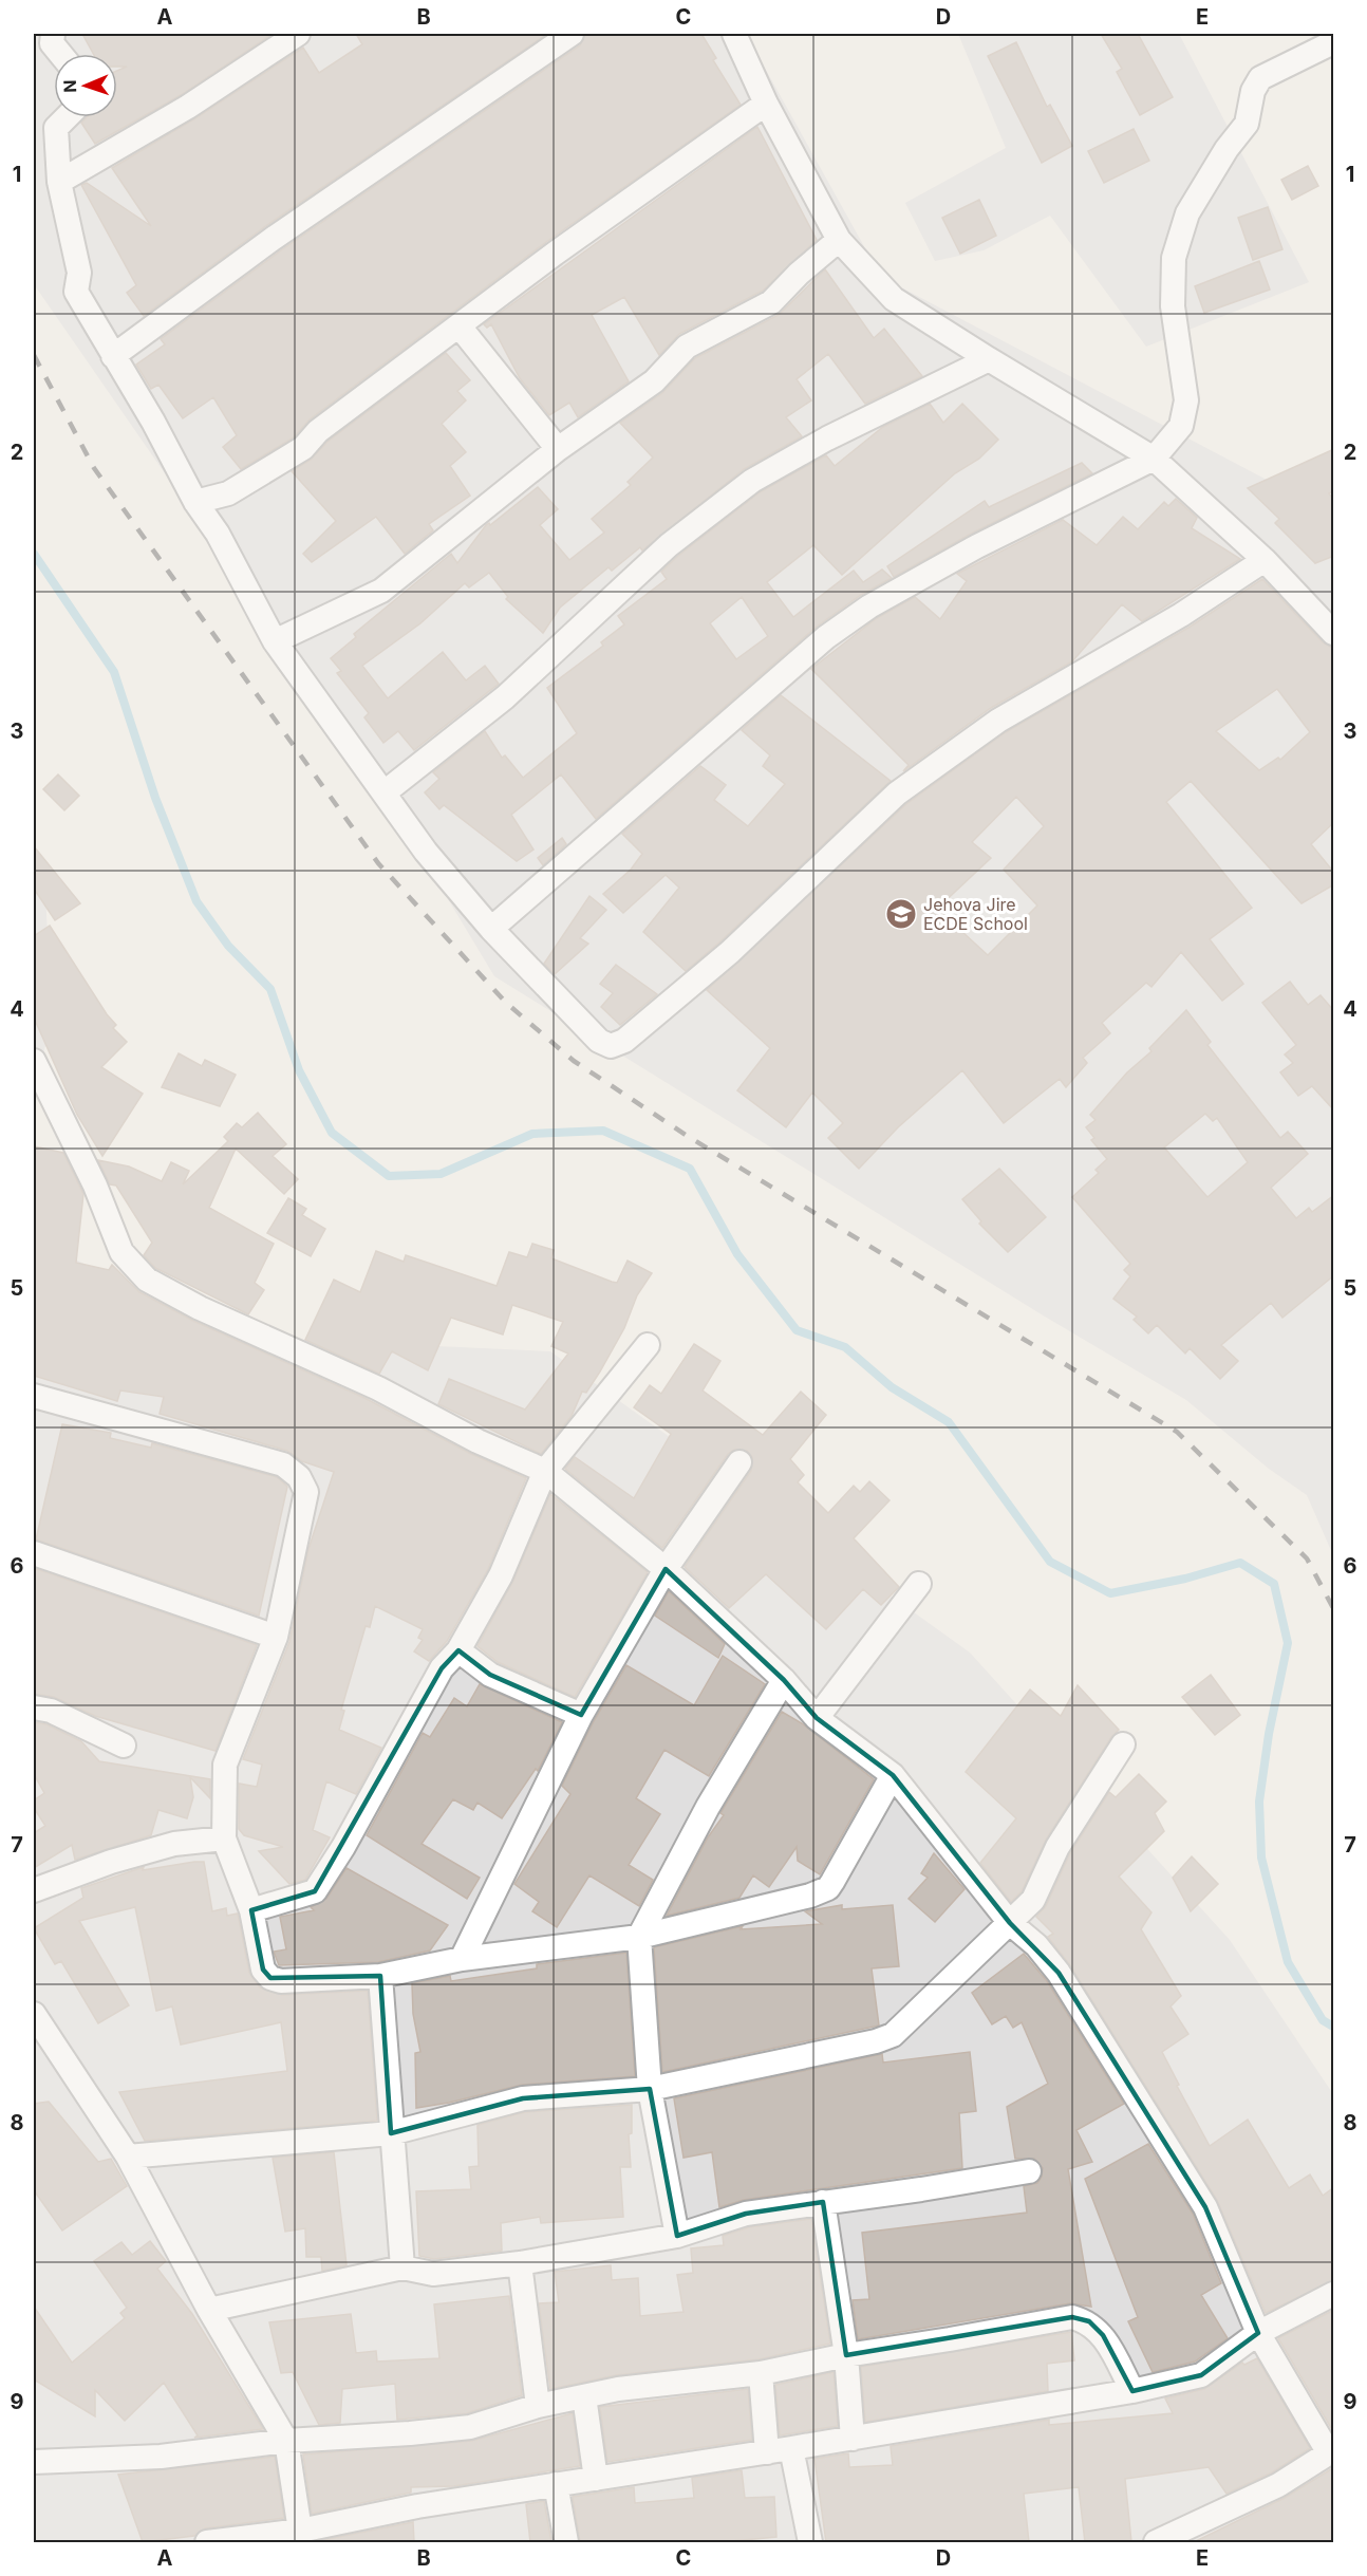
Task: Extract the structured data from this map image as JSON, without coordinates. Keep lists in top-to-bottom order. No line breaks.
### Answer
{"places":{"school or university":["Jehova Jire ECDE School"]},"north":"left","grid":{"columns":["A","B","C","D","E"],"rows":["1","2","3","4","5","6","7","8","9"]}}
